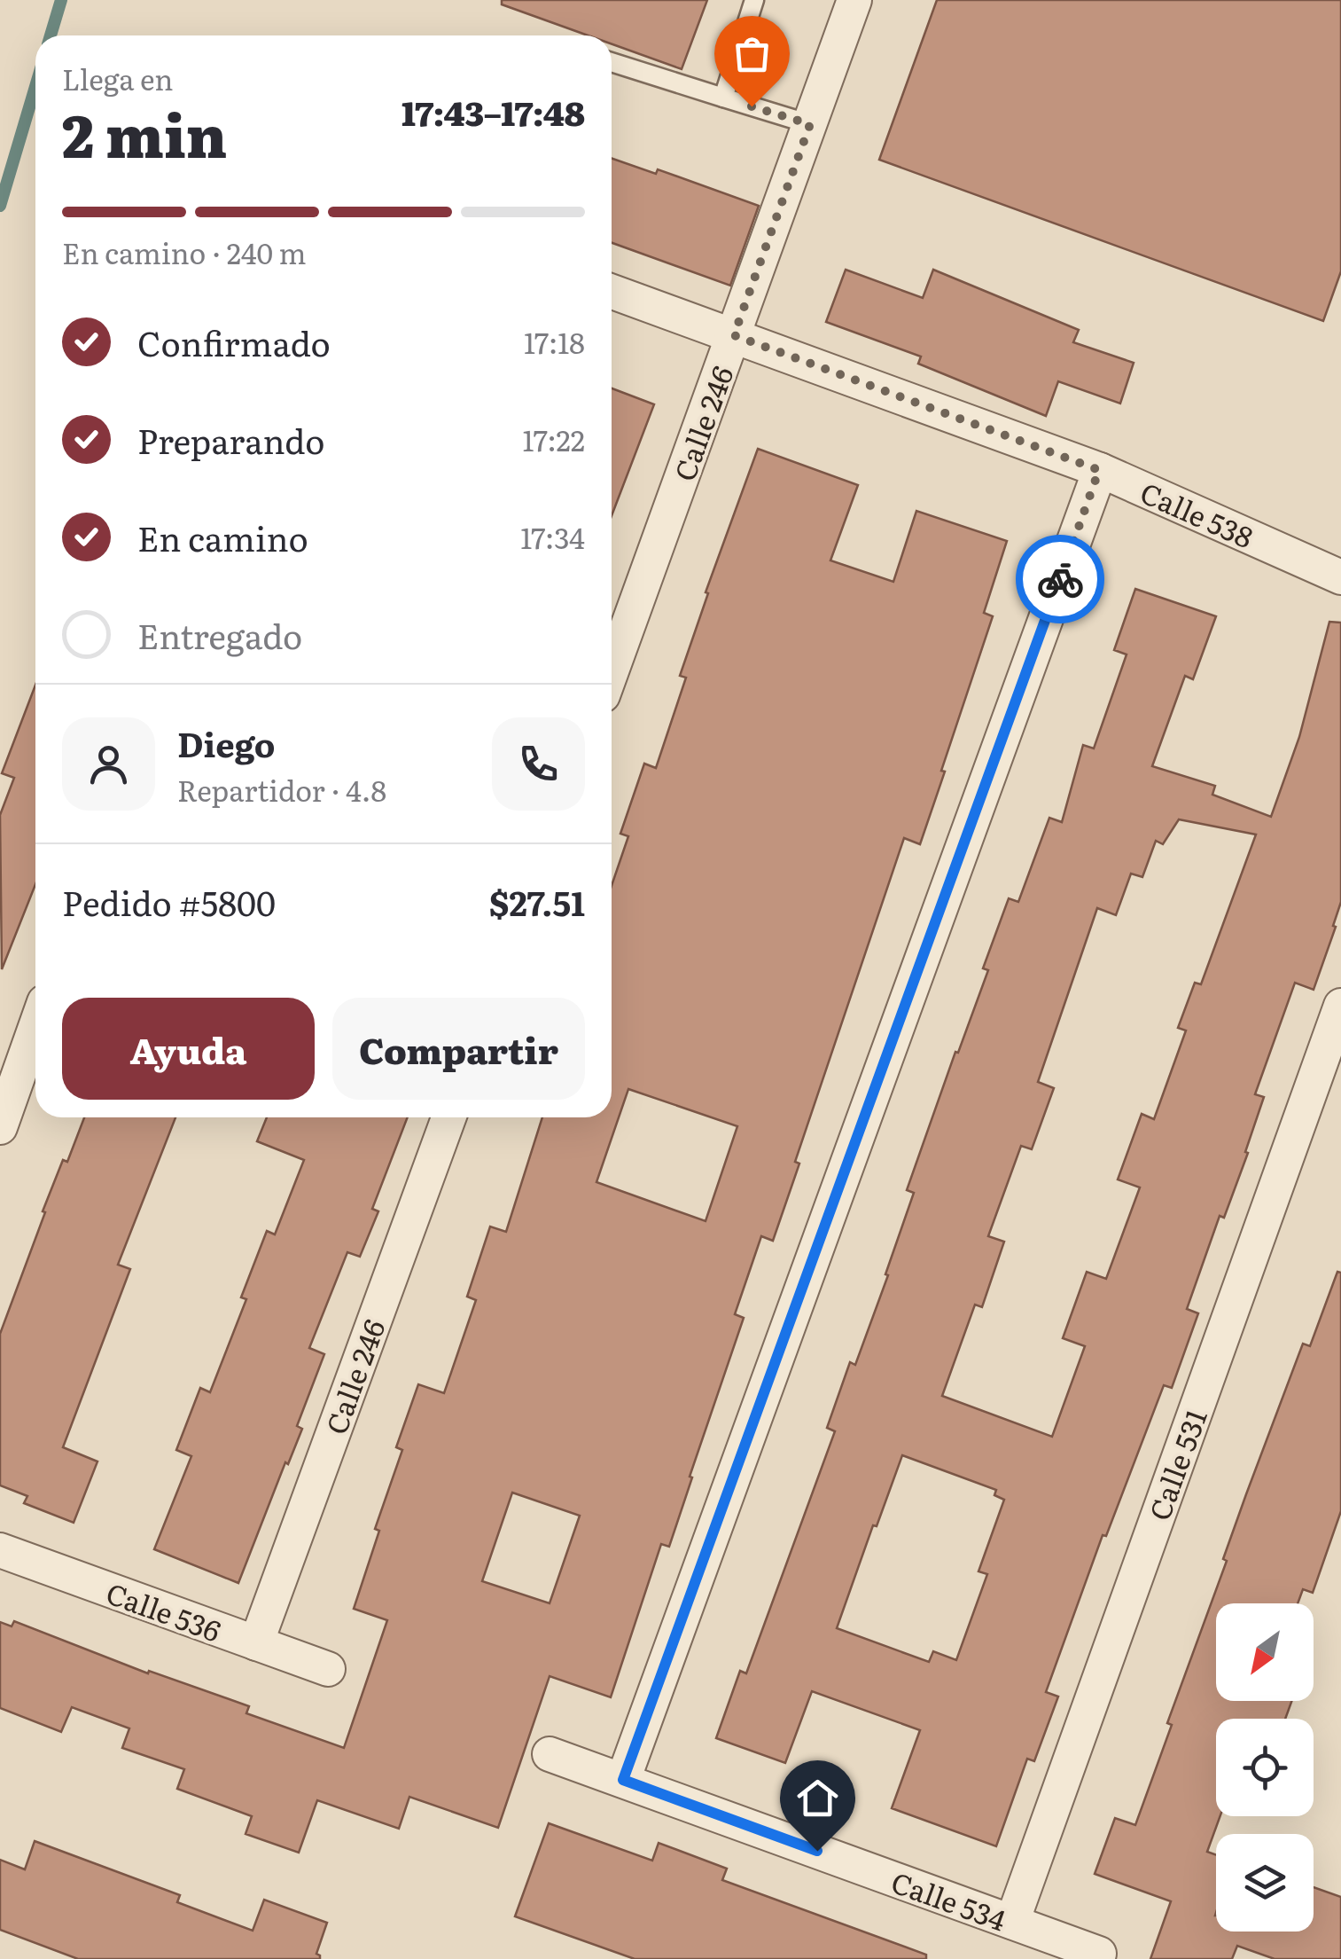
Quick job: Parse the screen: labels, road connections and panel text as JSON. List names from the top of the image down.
{
  "streets": {
    "street": [
      "Calle 246",
      "Calle 538",
      "Calle 531",
      "Calle 536",
      "Calle 534"
    ]
  },
  "crossings": [
    ["Calle 246", "Calle 538"],
    ["Calle 246", "Calle 536"],
    ["Calle 531", "Calle 534"]
  ],
  "north": "bottom left",
  "page": {
    "heading": ["2 min", "Llega en", "17:43–17:48"],
    "panel": [
      "Diego",
      "Repartidor · 4.8",
      "Pedido #5800",
      "$27.51"
    ],
    "bar": "En camino · 240 m",
    "list": [
      ["Confirmado", "17:18"],
      ["Preparando", "17:22"],
      ["En camino", "17:34"],
      "Entregado"
    ],
    "buttons": ["Ayuda", "Compartir"]
  }
}
